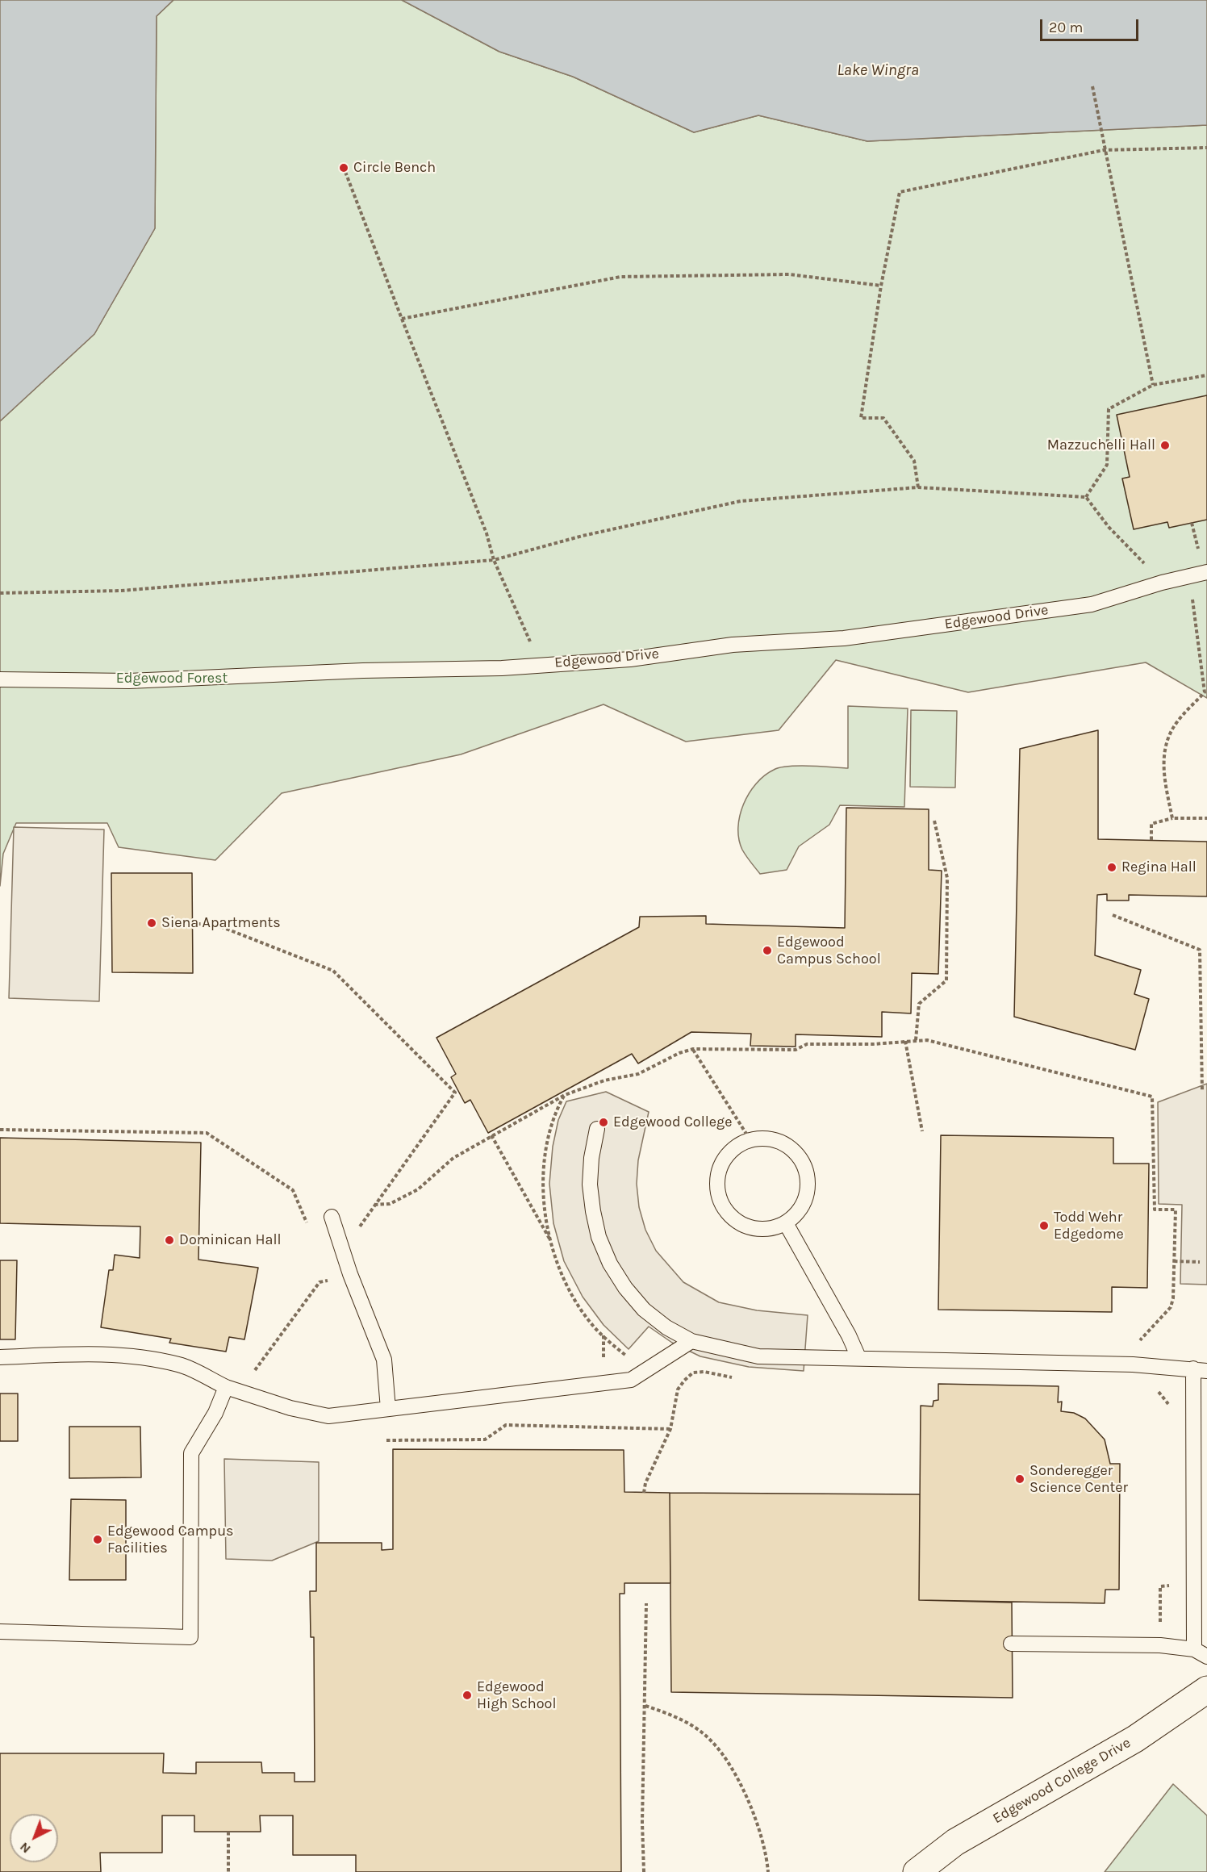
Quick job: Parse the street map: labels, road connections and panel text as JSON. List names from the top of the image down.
{
  "streets": {
    "street": ["Edgewood College Drive"],
    "lane": ["Edgewood Drive"]
  },
  "water": ["Lake Wingra"],
  "parks": ["Edgewood Forest"],
  "places": [
    "Circle Bench",
    "Mazzuchelli Hall",
    "Regina Hall",
    "Siena Apartments",
    "Edgewood Campus School",
    "Edgewood College",
    "Todd Wehr Edgedome",
    "Dominican Hall",
    "Sonderegger Science Center",
    "Edgewood Campus Facilities",
    "Edgewood High School"
  ],
  "scale_bar": "20 m",
  "north": "bottom left"
}
